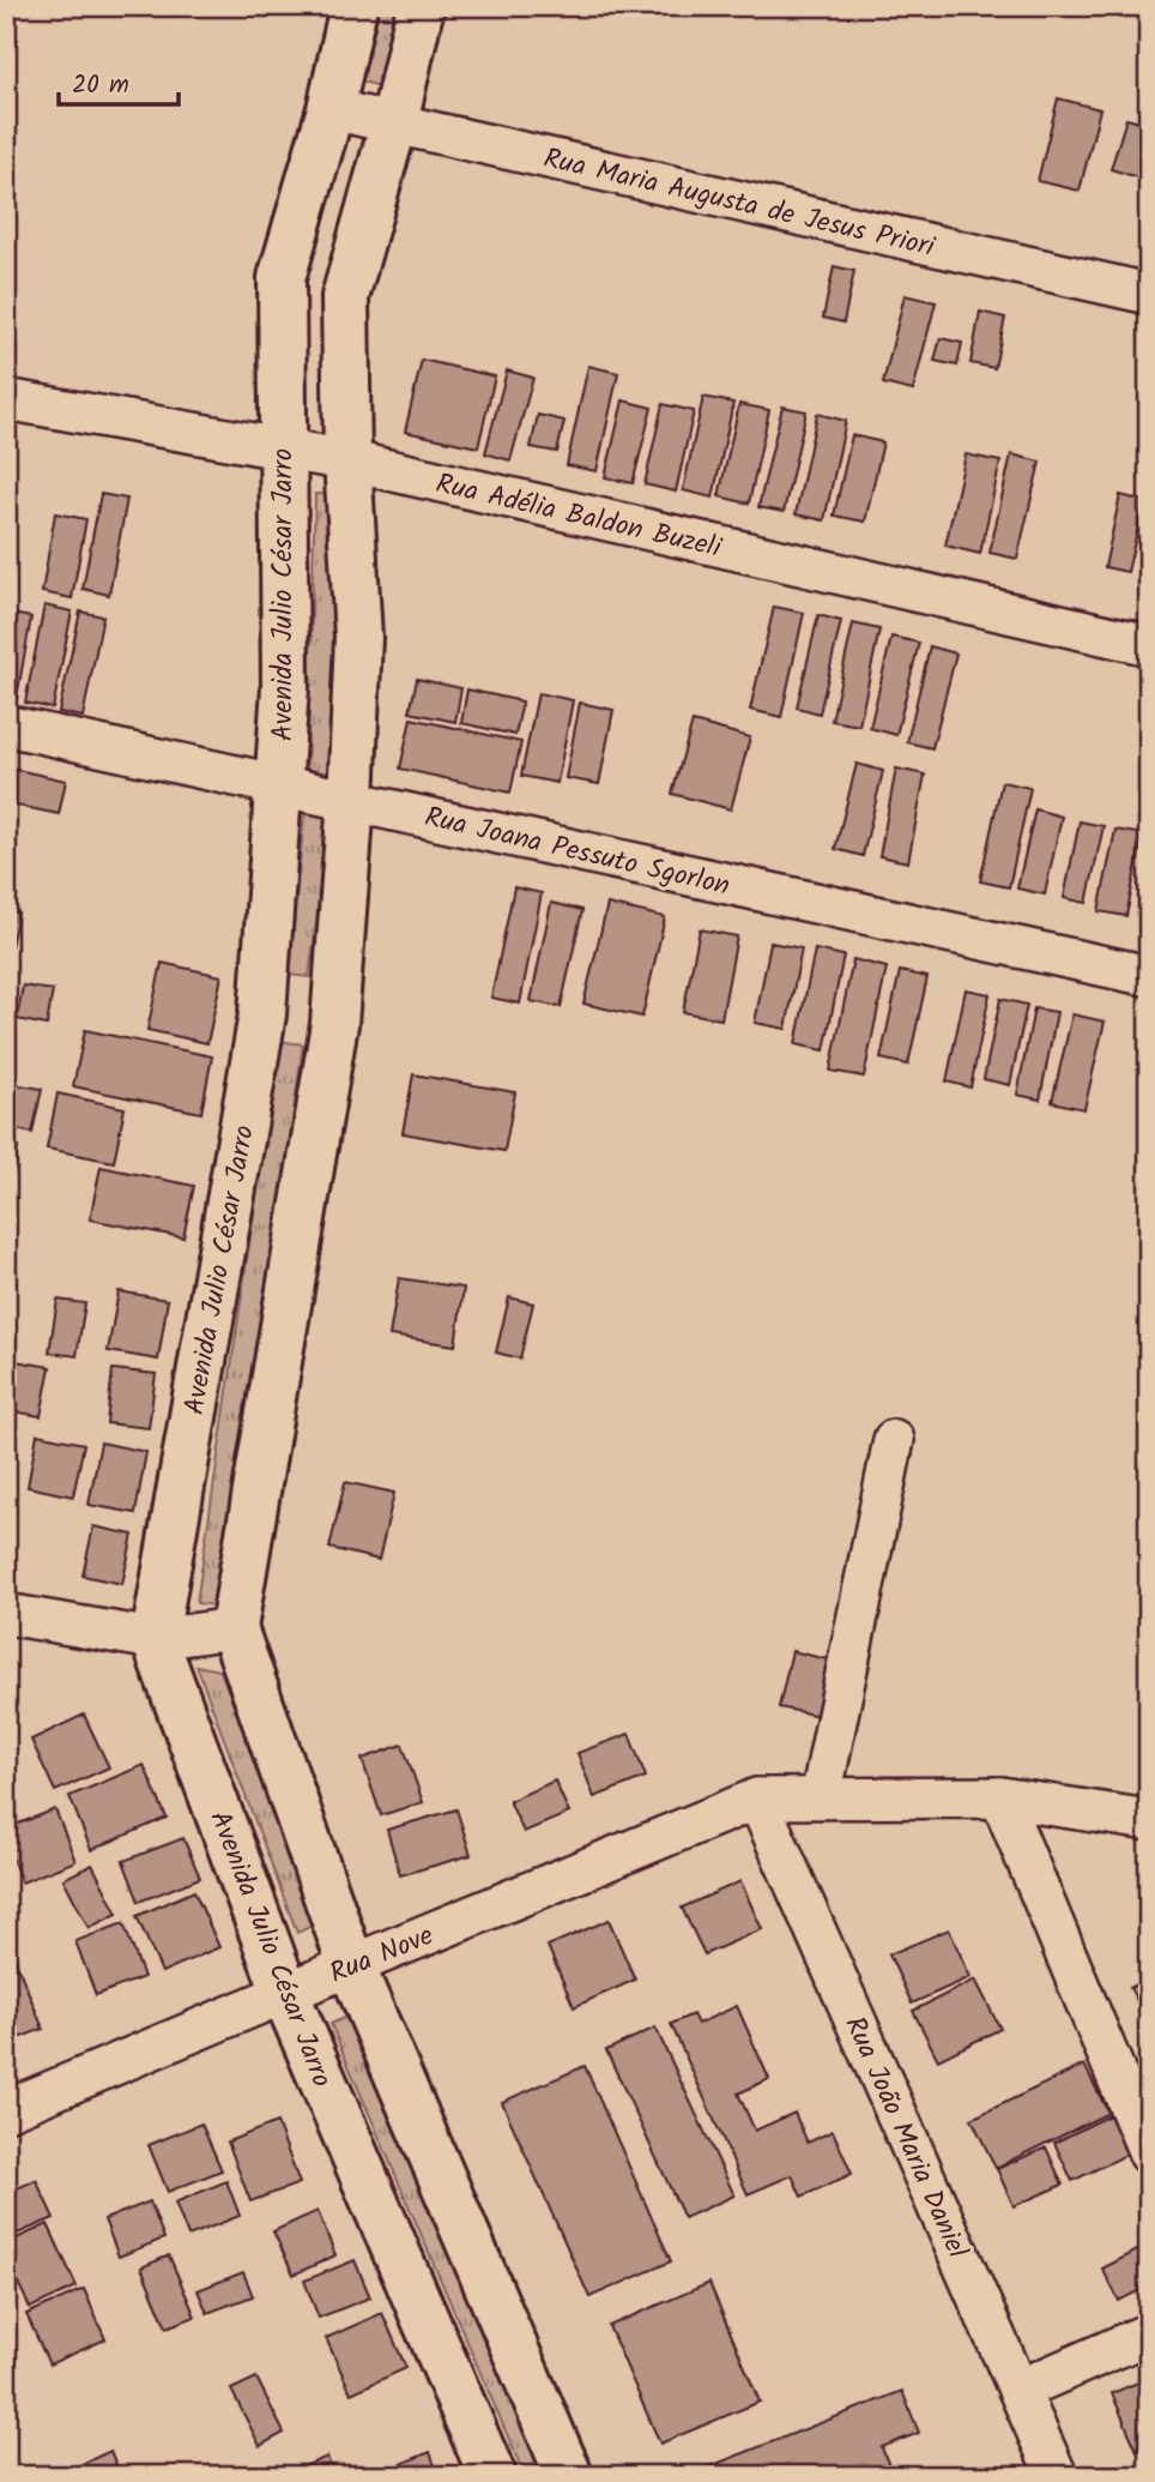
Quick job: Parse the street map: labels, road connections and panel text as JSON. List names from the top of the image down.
{
  "streets": {
    "street": [
      "Rua Maria Augusta de Jesus Priori",
      "Rua Adélia Baldon Buzeli",
      "Avenida Julio César Jarro",
      "Rua Joana Pessuto Sgorlon",
      "Rua Nove",
      "Rua João Maria Daniel"
    ]
  },
  "crossings": [
    ["Rua Maria Augusta de Jesus Priori", "Avenida Julio César Jarro"],
    ["Rua Adélia Baldon Buzeli", "Avenida Julio César Jarro"],
    ["Avenida Julio César Jarro", "Rua Joana Pessuto Sgorlon"],
    ["Avenida Julio César Jarro", "Rua Nove"],
    ["Rua Nove", "Rua João Maria Daniel"]
  ],
  "scale_bar": "20 m"
}
